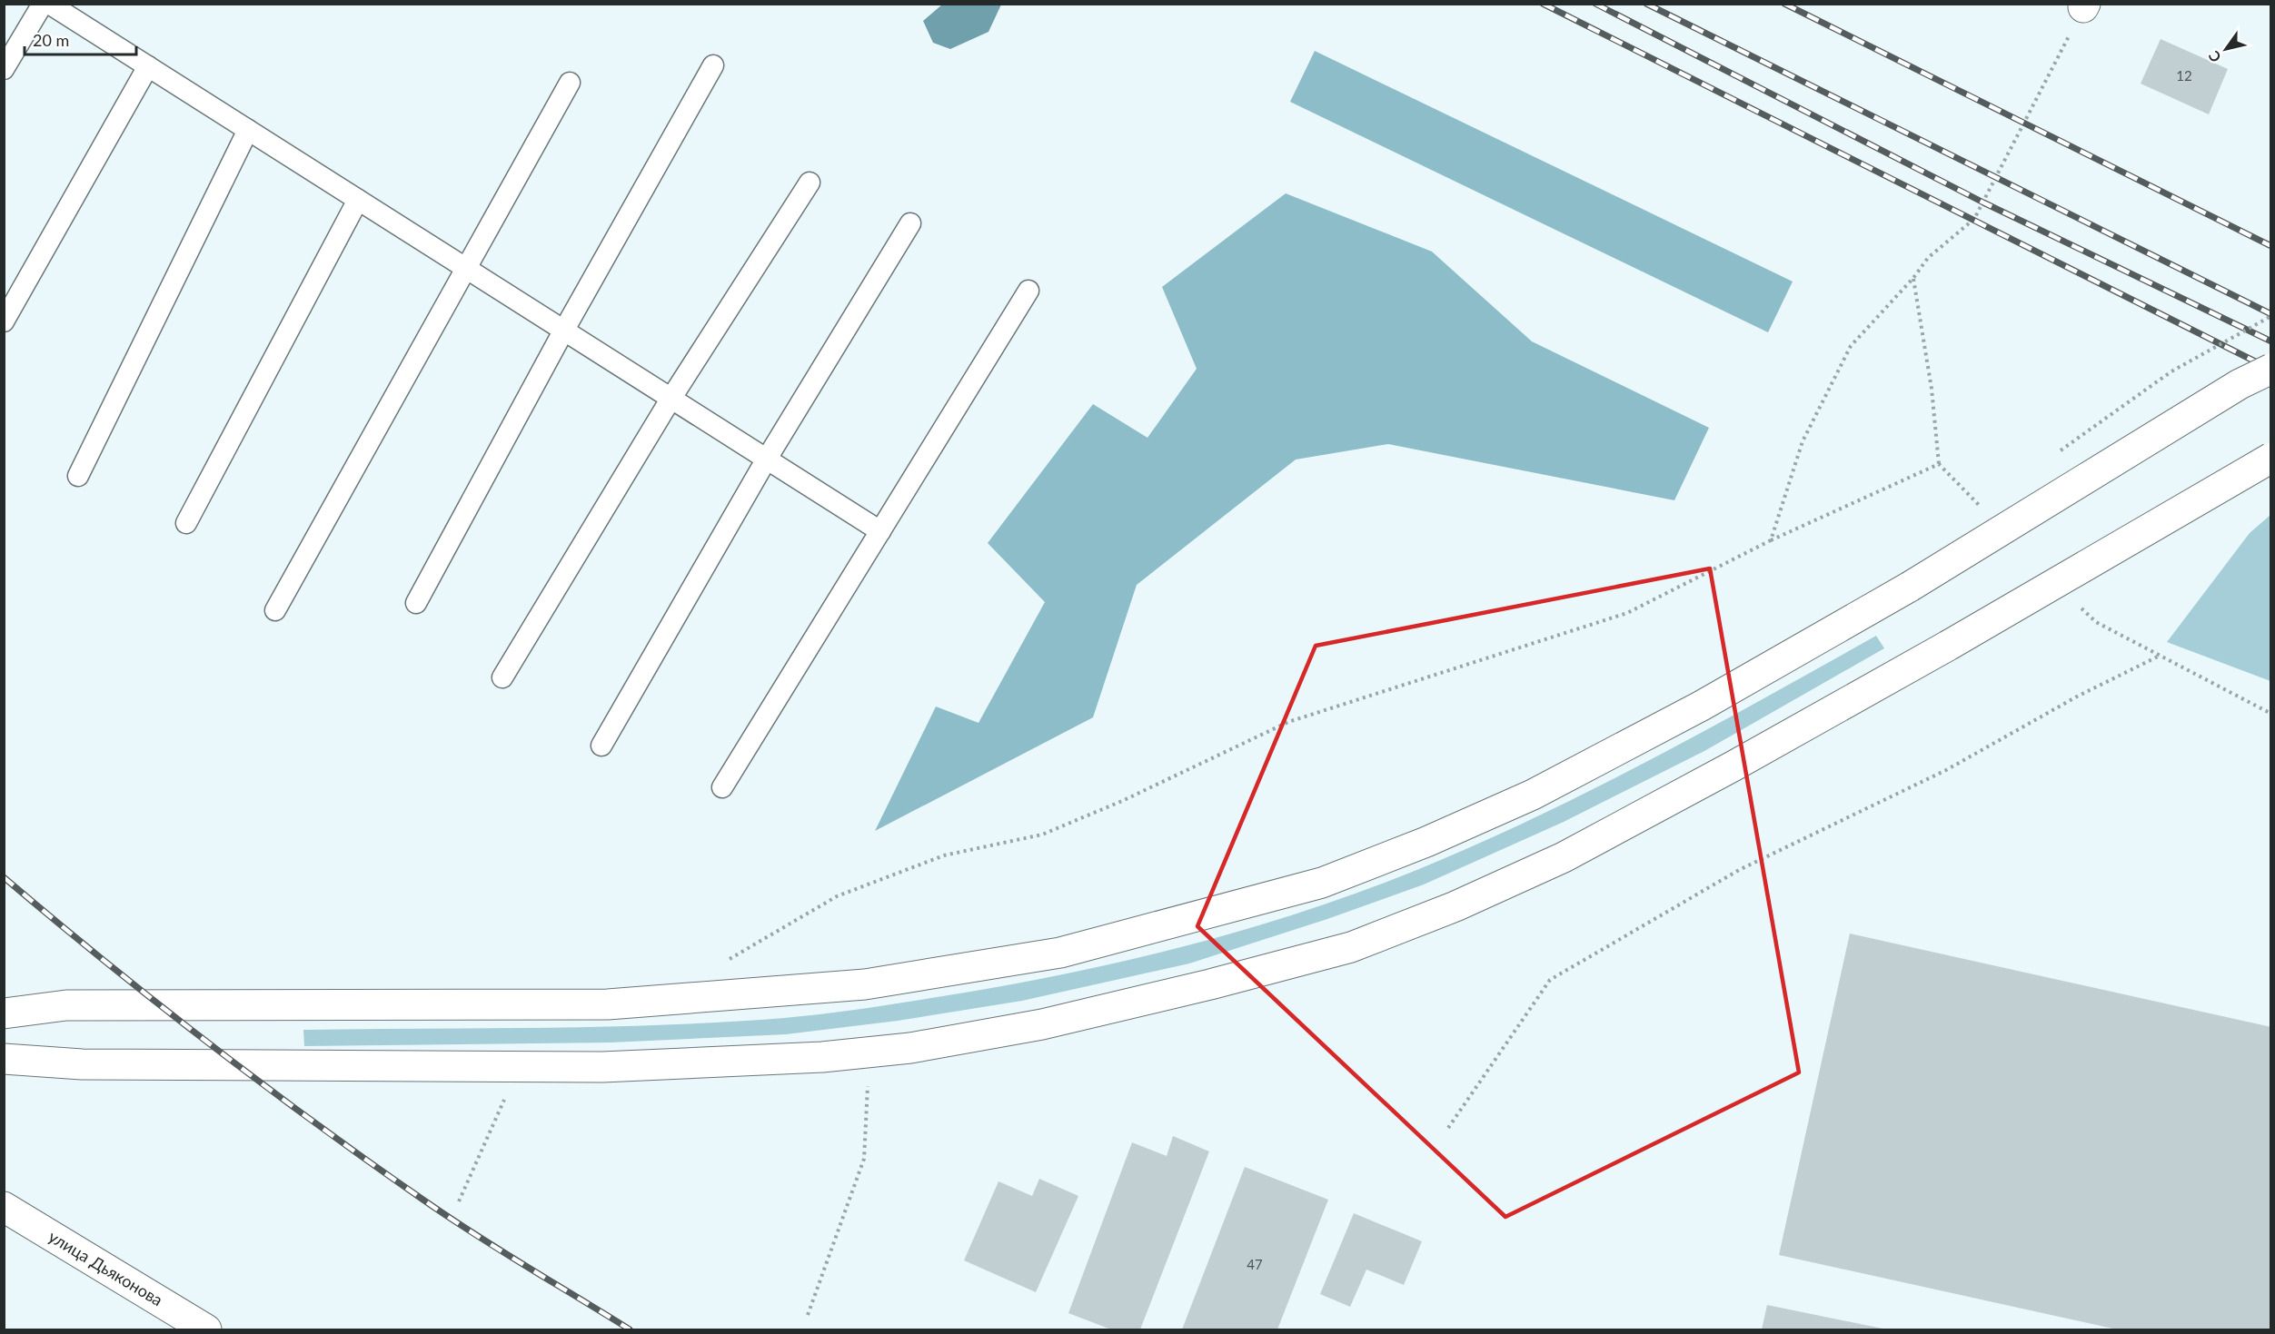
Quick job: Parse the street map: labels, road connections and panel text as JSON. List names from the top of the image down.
{
  "streets": {
    "main road": ["улица Дьяконова"]
  },
  "house_numbers": ["12", "47"],
  "scale_bar": "20 m",
  "north": "bottom left"
}
